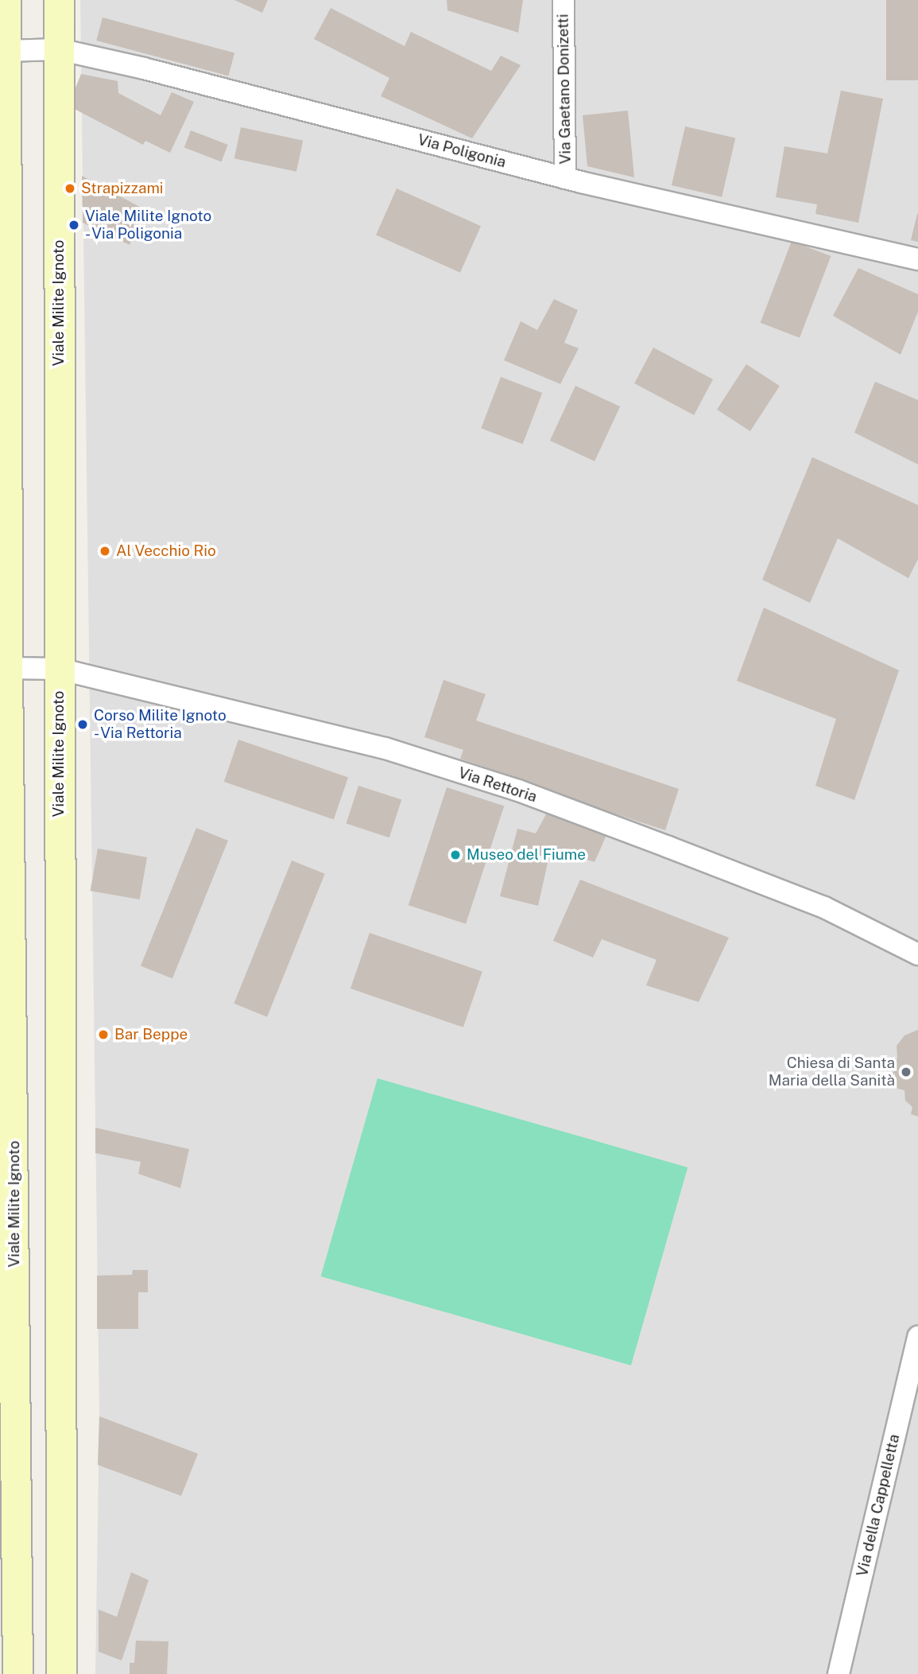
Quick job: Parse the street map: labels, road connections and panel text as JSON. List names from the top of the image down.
{
  "streets": {
    "main road": ["Viale Milite Ignoto"],
    "street": [
      "Via Gaetano Donizetti",
      "Via Poligonia",
      "Via Rettoria",
      "Via della Cappelletta"
    ]
  },
  "crossings": [
    ["Via Gaetano Donizetti", "Via Poligonia"],
    ["Via Poligonia", "Viale Milite Ignoto"],
    ["Viale Milite Ignoto", "Via Rettoria"]
  ],
  "places": [
    "Strapizzami",
    "Viale Milite Ignoto - Via Poligonia",
    "Al Vecchio Rio",
    "Corso Milite Ignoto - Via Rettoria",
    "Museo del Fiume",
    "Bar Beppe",
    "Chiesa di Santa Maria della Sanità"
  ]
}
